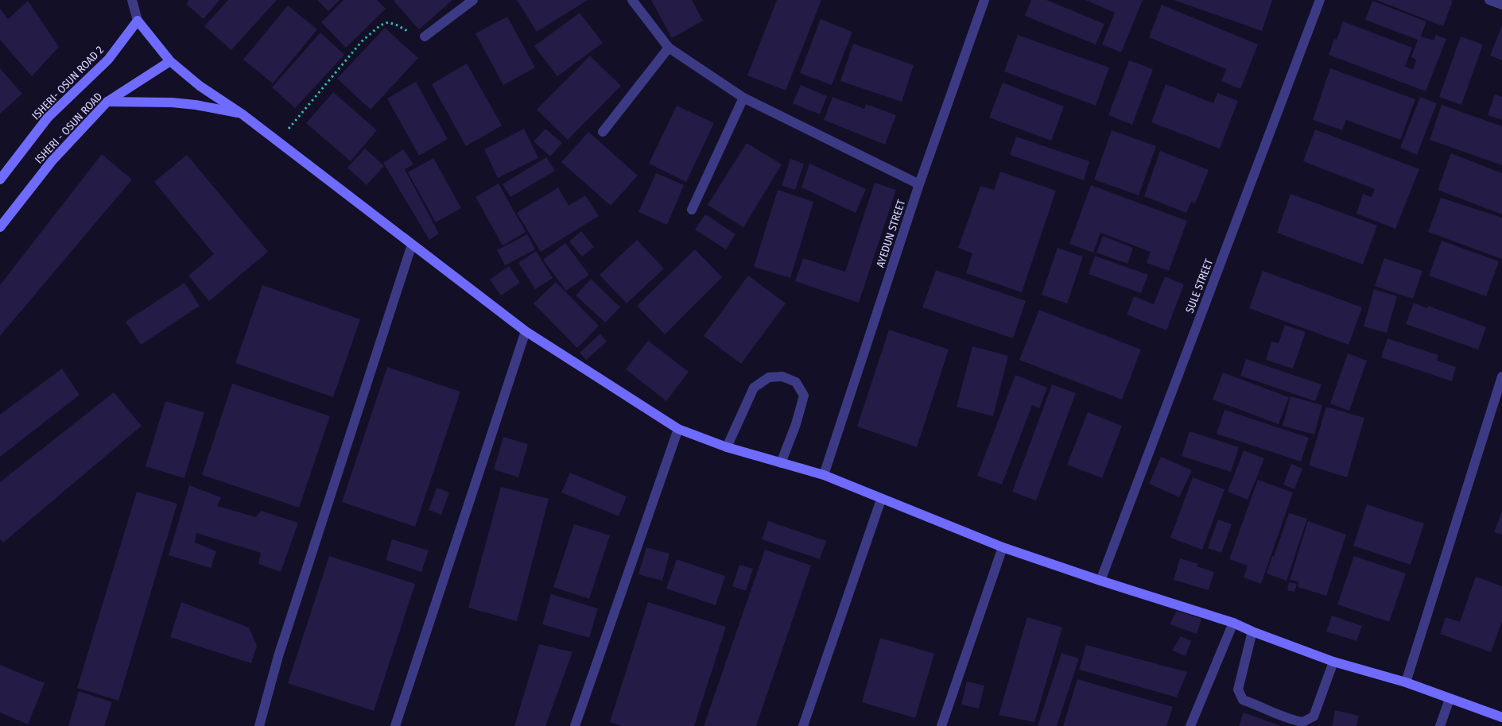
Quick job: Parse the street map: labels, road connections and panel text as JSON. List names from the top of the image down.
{
  "streets": {
    "main road": ["ISHERI- OSUN ROAD 2", "ISHERI - OSUN ROAD"],
    "street": ["AYEDUN STREET", "SULE STREET"]
  }
}
